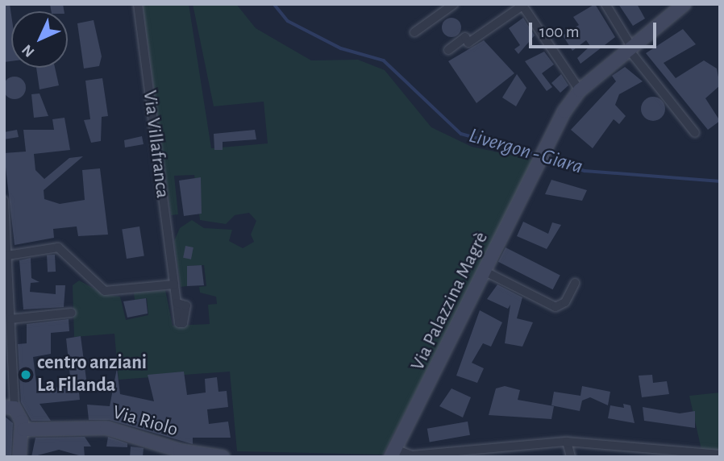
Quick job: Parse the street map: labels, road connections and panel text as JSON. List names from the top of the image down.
{
  "streets": {
    "street": ["Via Villafranca", "Via Palazzina Magrè", "Via Riolo"]
  },
  "water": ["Livergon - Giara"],
  "places": ["centro anziani La Filanda"],
  "scale_bar": "100 m",
  "north": "bottom left"
}
